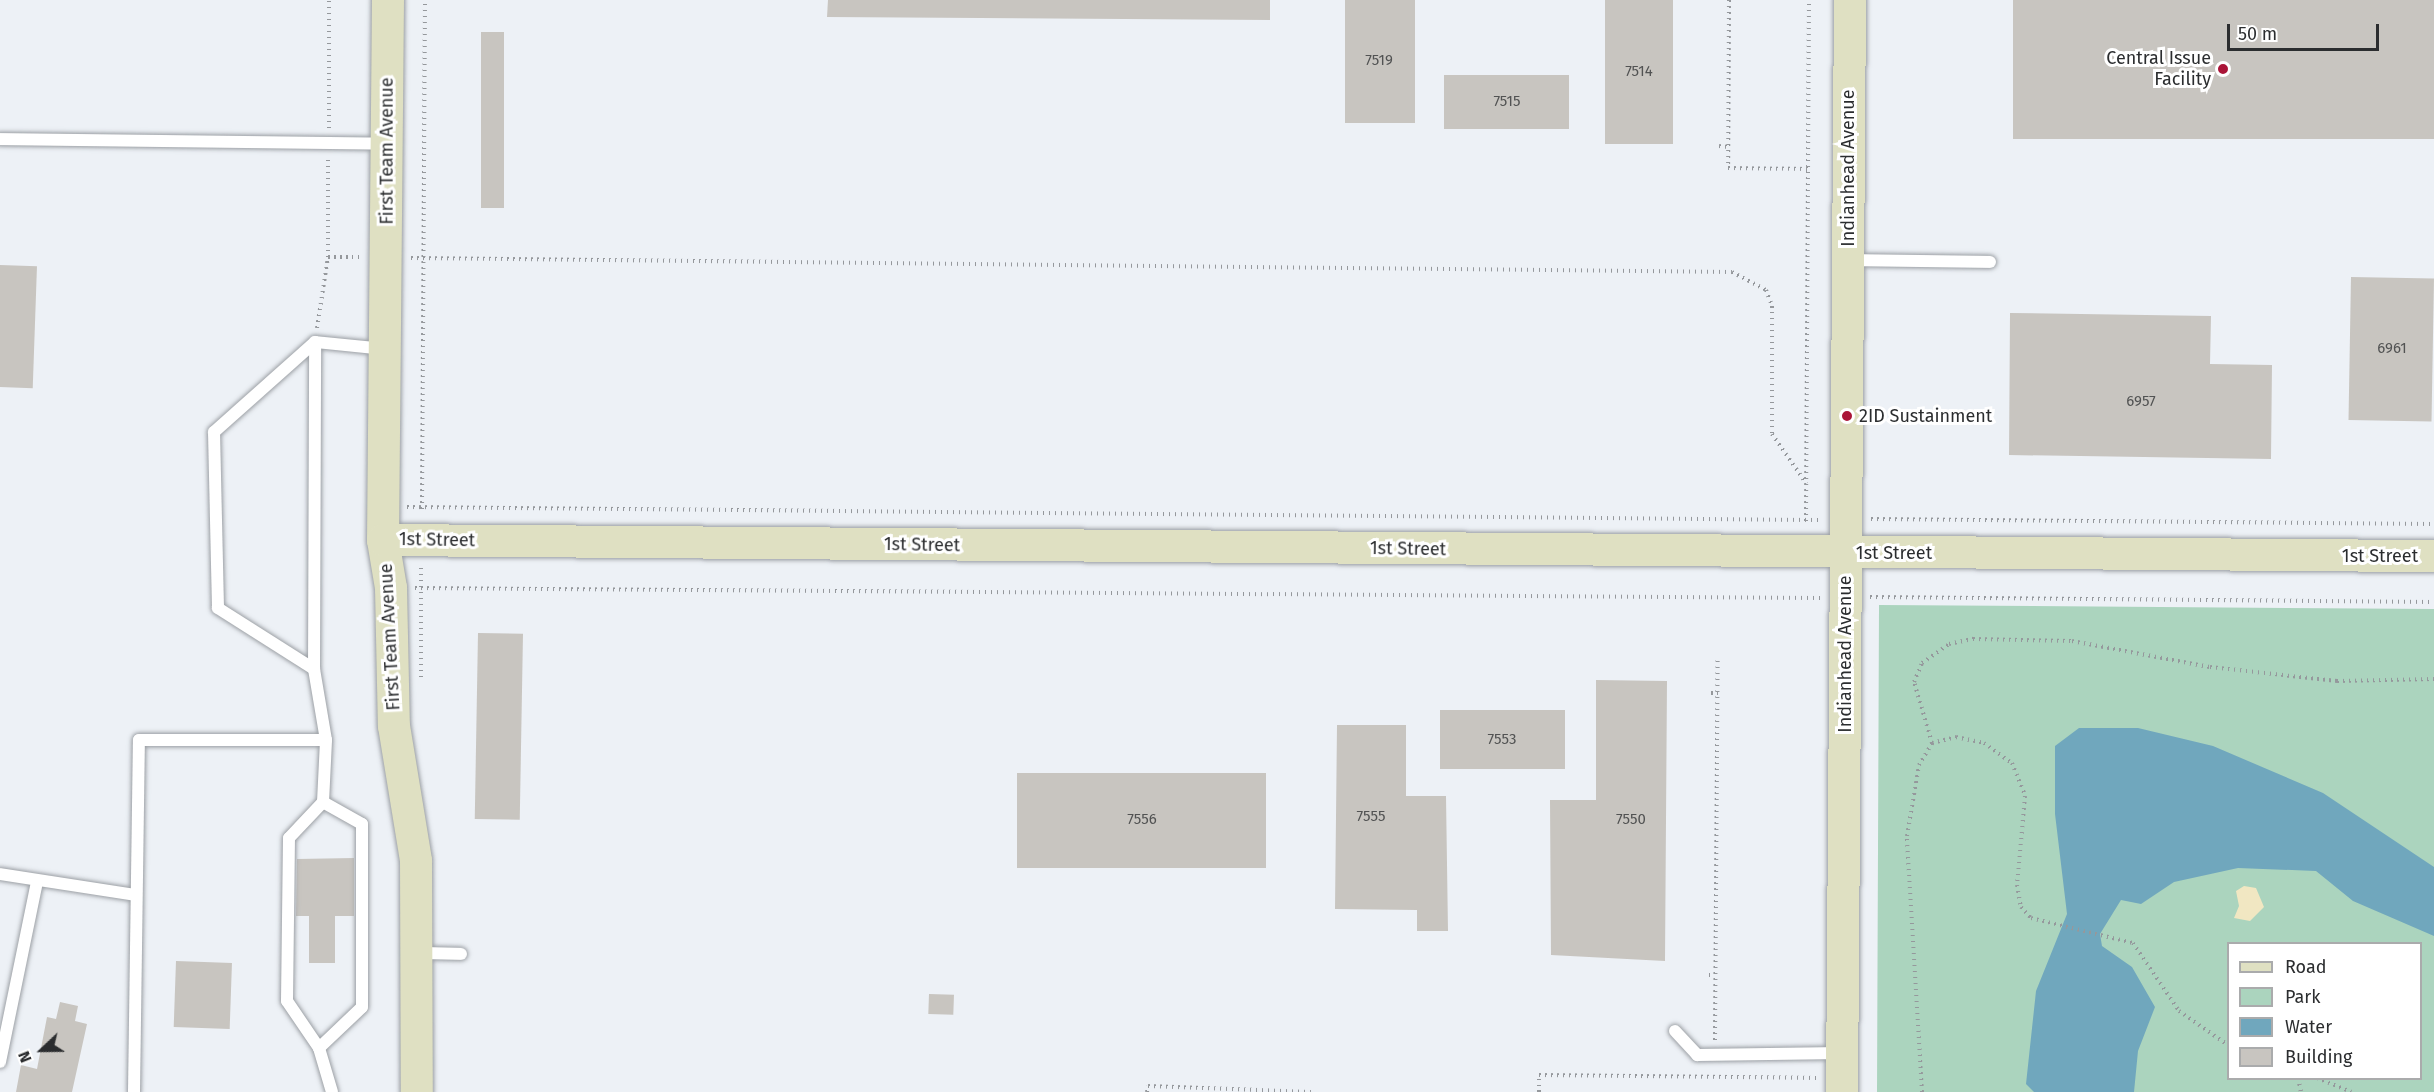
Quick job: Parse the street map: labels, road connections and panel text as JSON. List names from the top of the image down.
{
  "streets": {
    "main road": ["First Team Avenue", "Indianhead Avenue", "1st Street"]
  },
  "crossings": [
    ["First Team Avenue", "1st Street"],
    ["Indianhead Avenue", "1st Street"]
  ],
  "places": ["Central Issue Facility", "2ID Sustainment"],
  "house_numbers": [
    "7519",
    "7514",
    "7515",
    "6961",
    "6957",
    "7553",
    "7555",
    "7556",
    "7550"
  ],
  "legend": [
    "Road",
    "Park",
    "Water",
    "Building"
  ],
  "scale_bar": "50 m",
  "north": "left"
}
